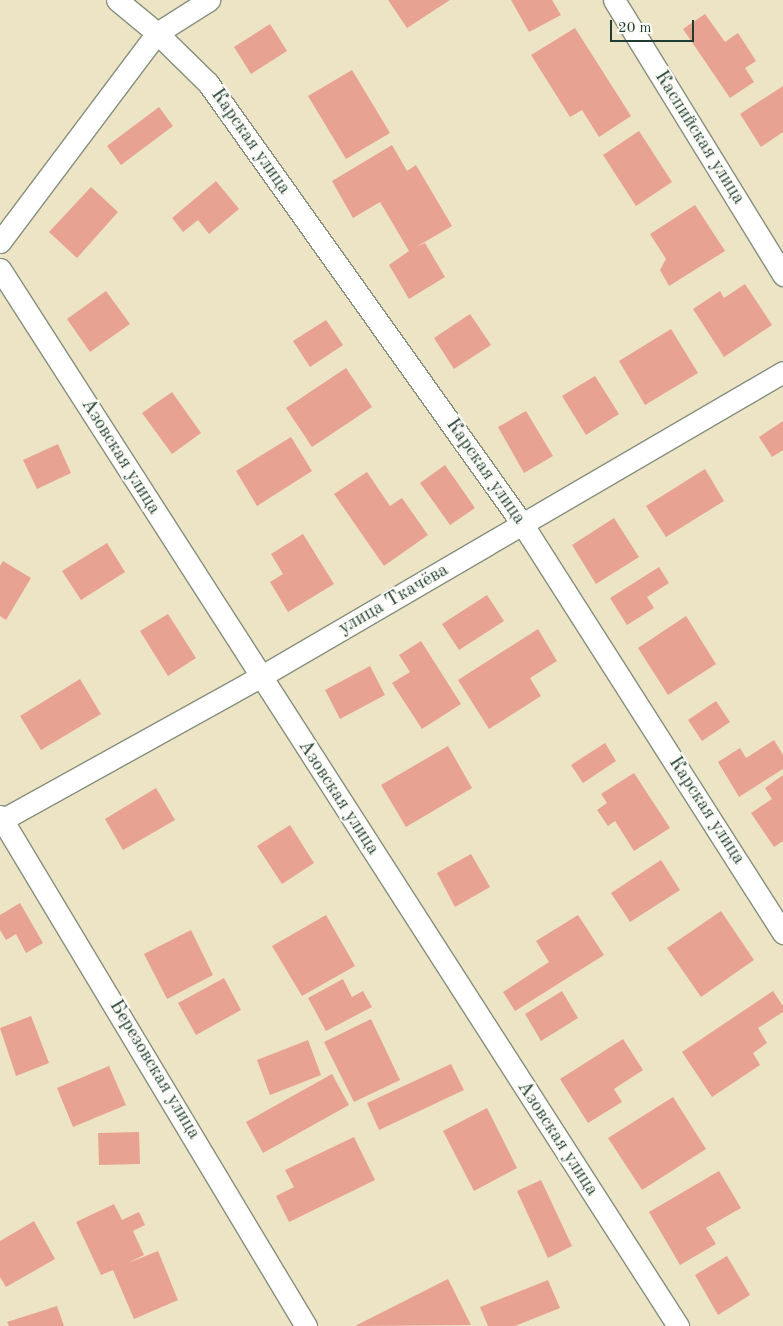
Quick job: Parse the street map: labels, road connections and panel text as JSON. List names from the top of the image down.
{
  "streets": {
    "street": [
      "Каспийская улица",
      "Карская улица",
      "Азовская улица",
      "улица Ткачёва",
      "Березовская улица"
    ]
  },
  "crossings": [
    ["Карская улица", "улица Ткачёва"],
    ["Азовская улица", "улица Ткачёва"],
    ["улица Ткачёва", "Березовская улица"]
  ],
  "scale_bar": "20 m"
}
